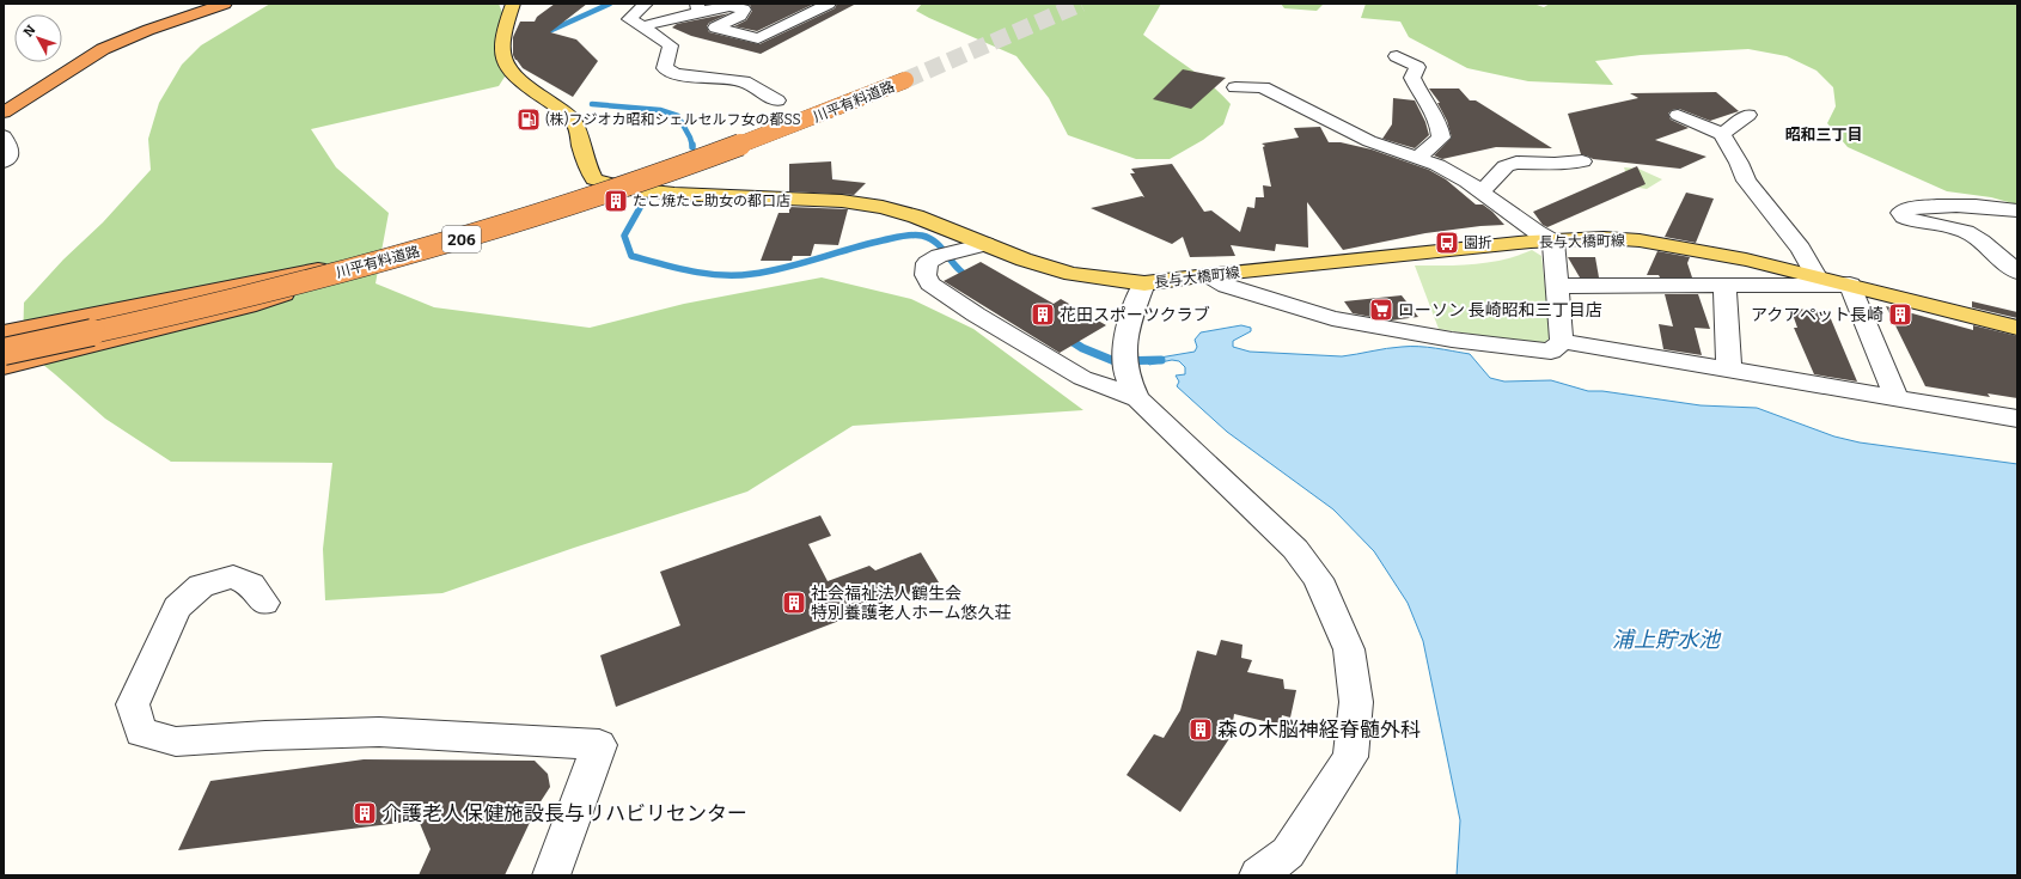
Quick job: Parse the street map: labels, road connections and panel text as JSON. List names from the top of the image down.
{
  "streets": {
    "highway": ["川平有料道路", "206"],
    "main road": ["長与大橋町線"]
  },
  "districts": ["昭和三丁目"],
  "water": ["浦上貯水池"],
  "places": {
    "fuel station": ["(株)フジオカ昭和シェルセルフ女の都SS"],
    "building": [
      "たこ焼たこ助女の都口店",
      "花田スポーツクラブ",
      "アクアペット長崎",
      "社会福祉法人鶴生会 特別養護老人ホーム悠久荘",
      "森の木脳神経脊髄外科",
      "介護老人保健施設長与リハビリセンター"
    ],
    "bus stop": ["園折"],
    "supermarket": ["ローソン 長崎昭和三丁目店"]
  },
  "north": "top left"
}
